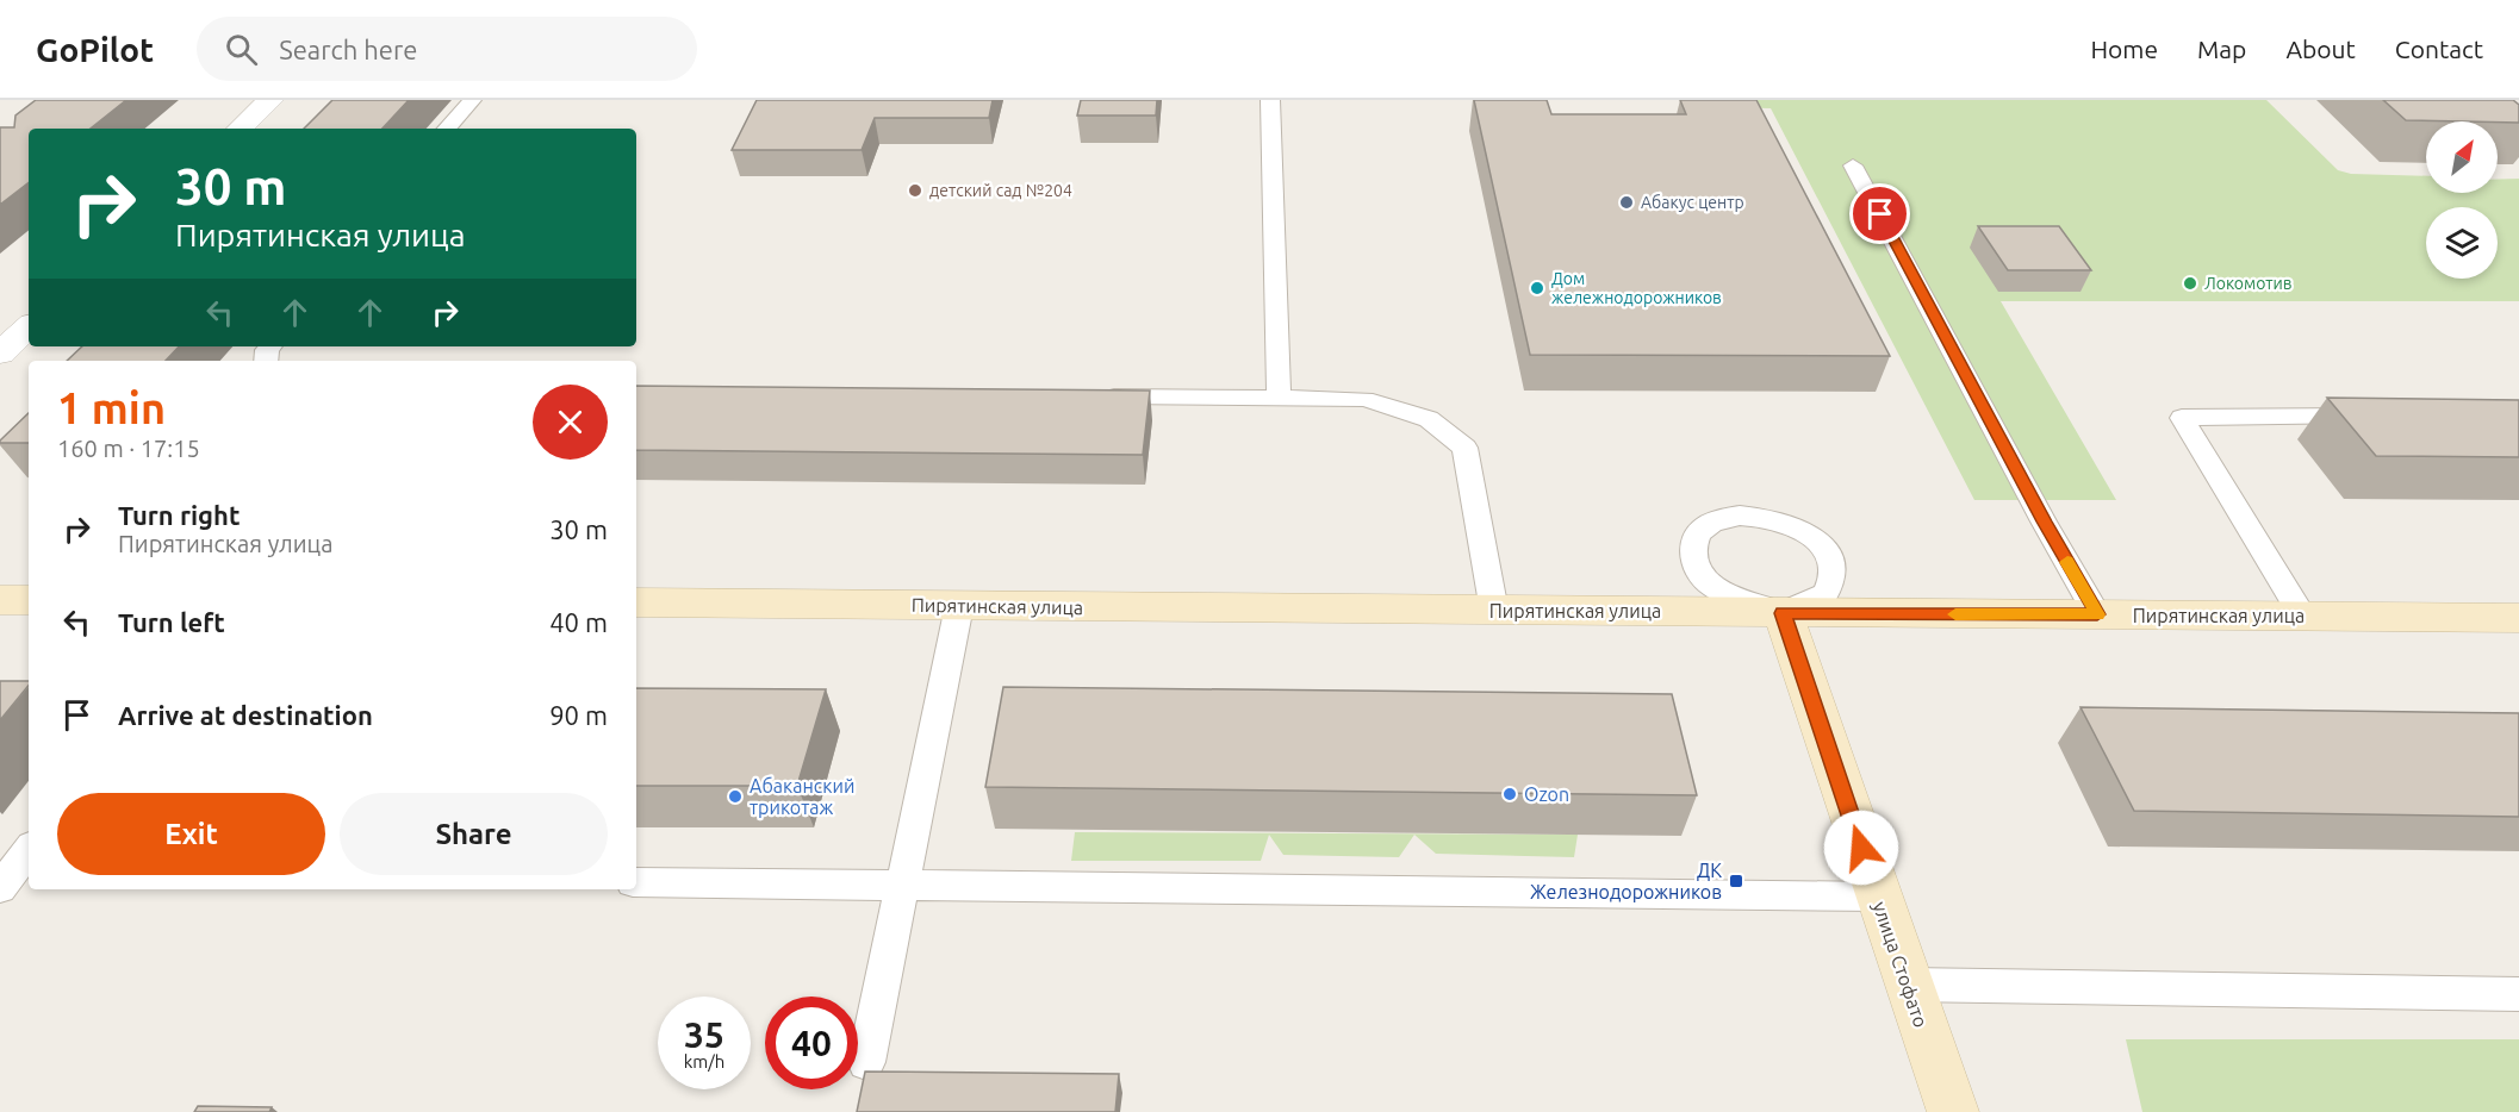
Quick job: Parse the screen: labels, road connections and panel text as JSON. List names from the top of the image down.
{
  "streets": {
    "street": ["Пирятинская улица", "улица Стофато"]
  },
  "crossings": [
    ["Пирятинская улица", "улица Стофато"]
  ],
  "places": {
    "other": [
      "детский сад №204",
      "Абакус центр",
      "Локомотив",
      "Дом жележнодорожников",
      "Ozon",
      "Абаканский трикотаж"
    ],
    "transit": ["ДК Железнодорожников"]
  },
  "north": "top right",
  "page": {
    "header": "GoPilot",
    "search": "Search here",
    "nav": [
      "Home",
      "Map",
      "About",
      "Contact"
    ],
    "turn": ["30 m", "Пирятинская улица"],
    "heading": ["1 min", "160 m · 17:15"],
    "list": [
      {
        "name": "Turn right",
        "note": "Пирятинская улица",
        "value": "30 m"
      },
      {
        "name": "Turn left",
        "value": "40 m"
      },
      {
        "name": "Arrive at destination",
        "value": "90 m"
      }
    ],
    "buttons": ["Exit", "Share"],
    "speed": "35 km/h",
    "limit": "40"
  }
}
